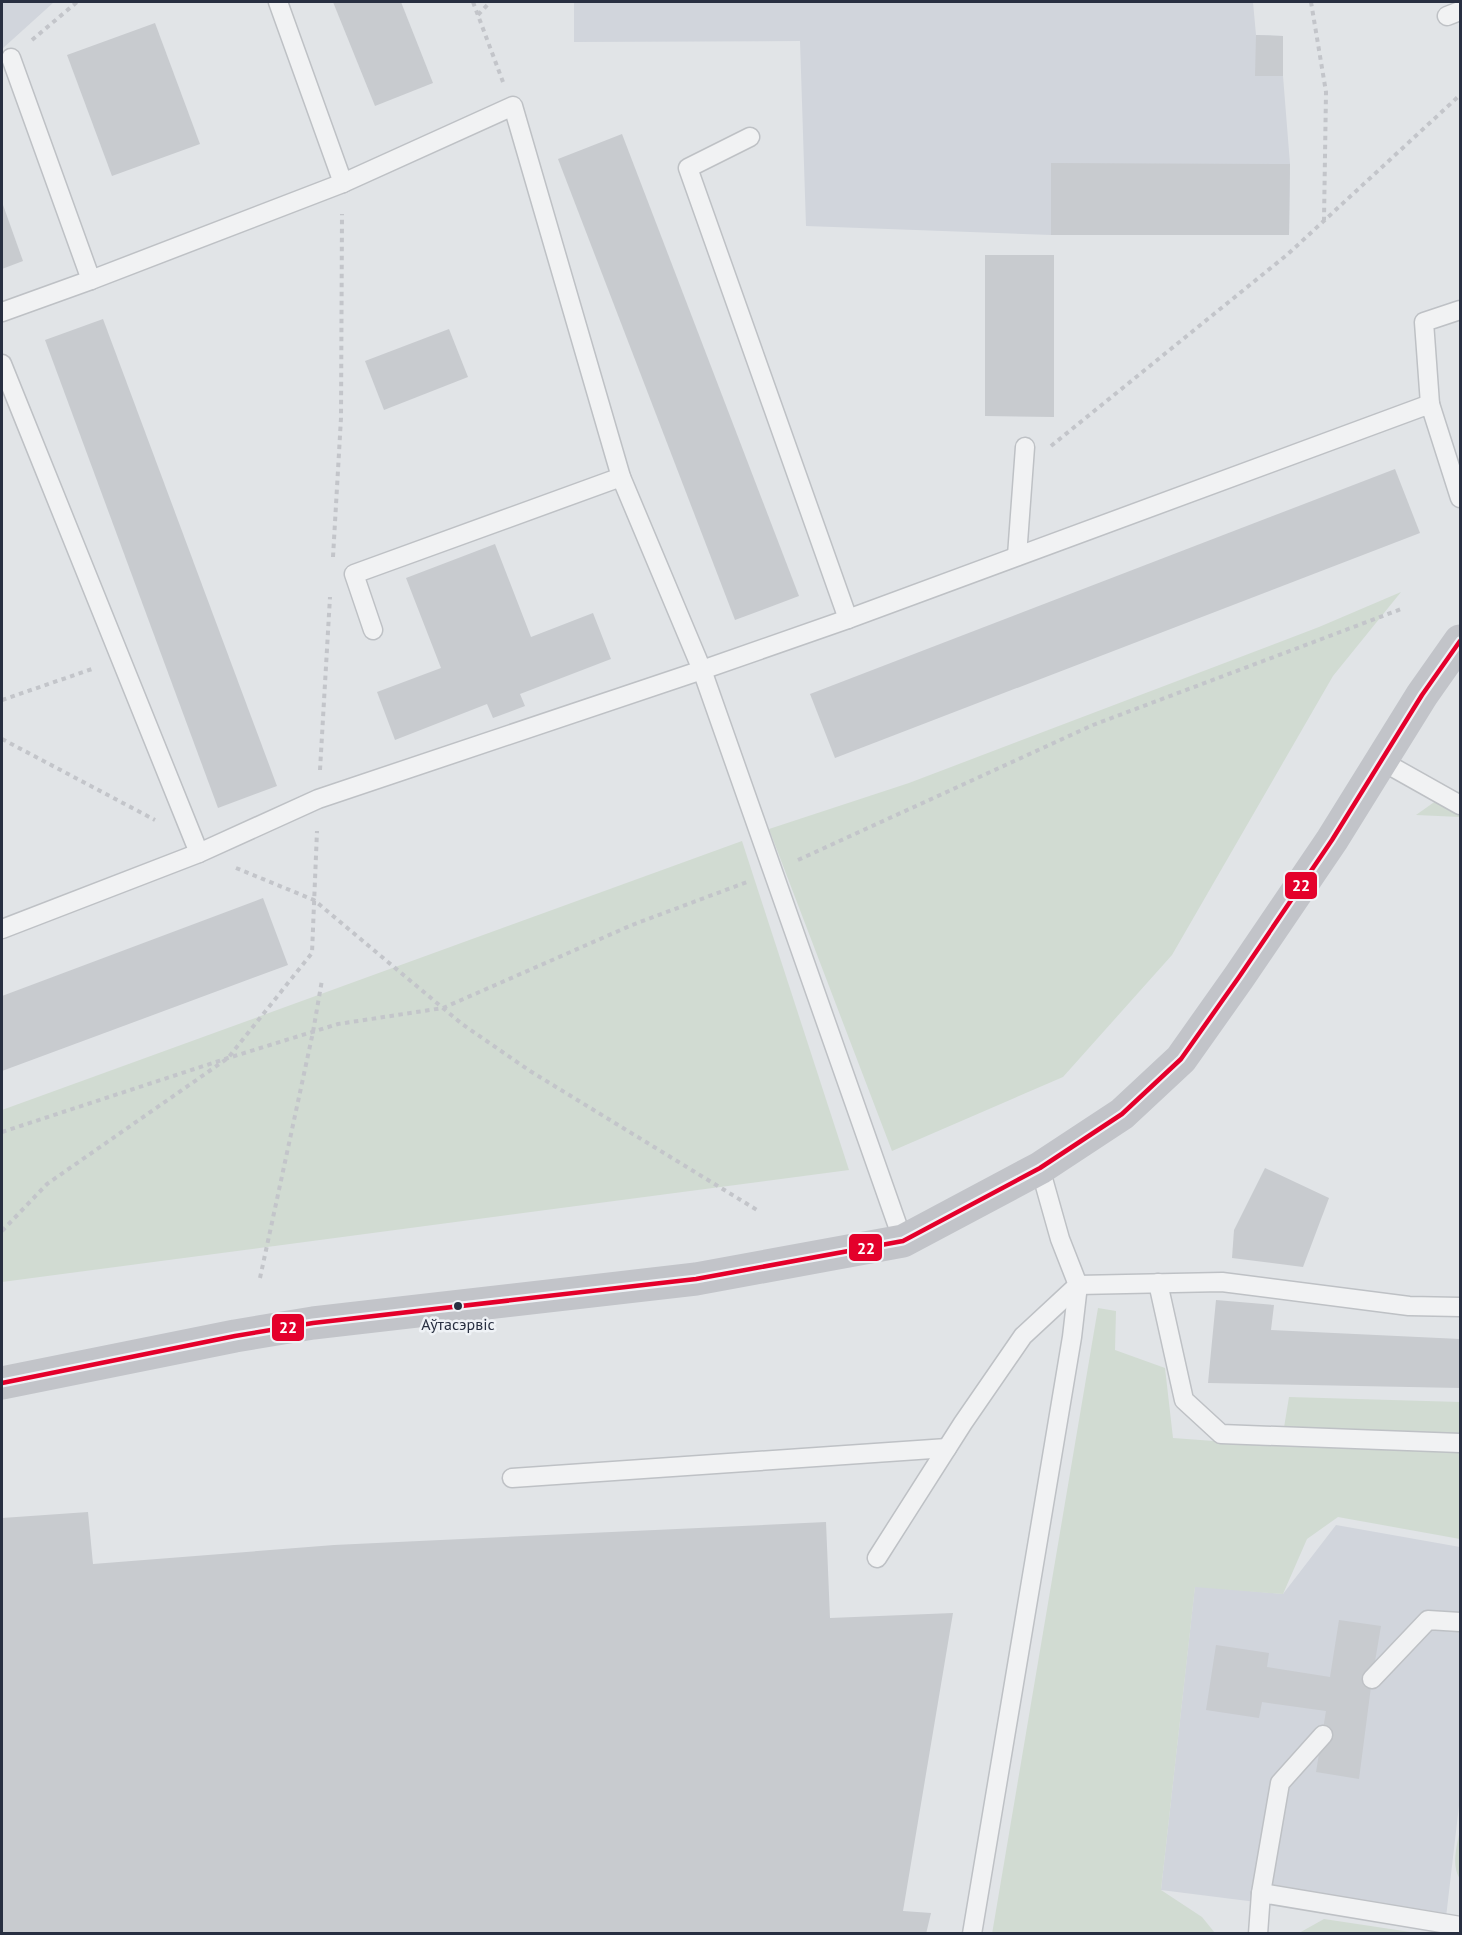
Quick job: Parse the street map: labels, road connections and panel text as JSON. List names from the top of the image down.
{
  "places": ["Аўтасэрвіс"],
  "lines": ["transit line 22"]
}
